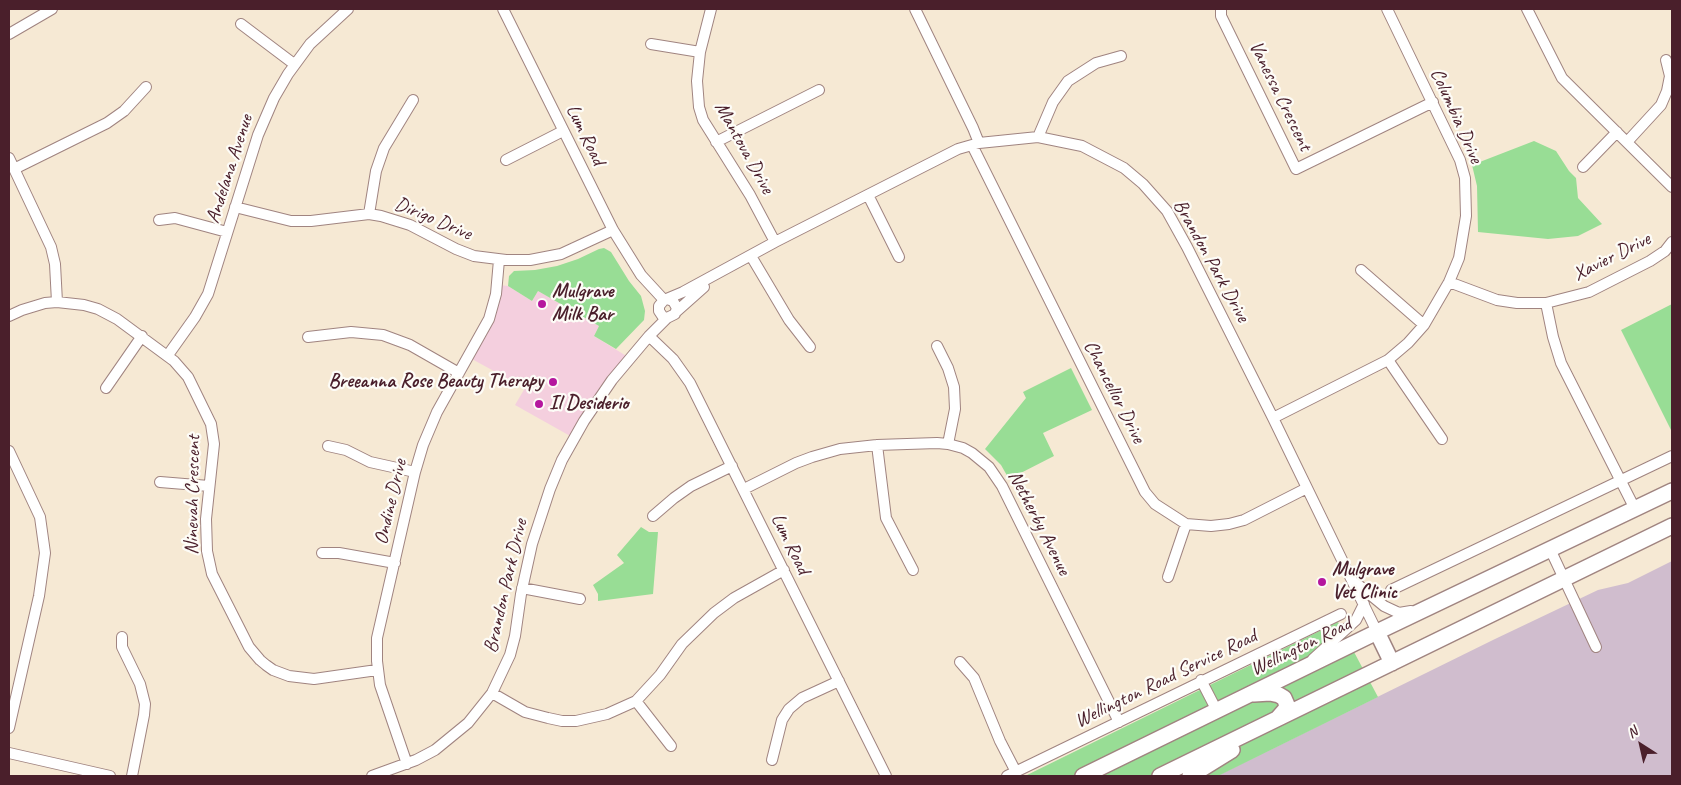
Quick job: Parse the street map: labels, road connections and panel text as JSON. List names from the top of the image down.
{
  "streets": {
    "highway": ["Wellington Road"],
    "street": [
      "Vanessa Crescent",
      "Columbia Drive",
      "Lum Road",
      "Mantova Drive",
      "Andelana Avenue",
      "Dirigo Drive",
      "Xavier Drive",
      "Brandon Park Drive",
      "Chancellor Drive",
      "Ninevah Crescent",
      "Ondine Drive",
      "Netherby Avenue",
      "Wellington Road Service Road"
    ]
  },
  "crossings": [
    ["Vanessa Crescent", "Columbia Drive"],
    ["Columbia Drive", "Xavier Drive"],
    ["Columbia Drive", "Brandon Park Drive"],
    ["Lum Road", "Dirigo Drive"],
    ["Lum Road", "Brandon Park Drive"],
    ["Lum Road", "Netherby Avenue"],
    ["Mantova Drive", "Brandon Park Drive"],
    ["Andelana Avenue", "Dirigo Drive"],
    ["Andelana Avenue", "Ninevah Crescent"],
    ["Dirigo Drive", "Ondine Drive"],
    ["Brandon Park Drive", "Chancellor Drive"],
    ["Brandon Park Drive", "Ondine Drive"],
    ["Brandon Park Drive", "Wellington Road"],
    ["Ninevah Crescent", "Ondine Drive"],
    ["Netherby Avenue", "Wellington Road Service Road"]
  ],
  "places": [
    "Mulgrave Milk Bar",
    "Breeanna Rose Beauty Therapy",
    "Il Desiderio",
    "Mulgrave Vet Clinic"
  ],
  "north": "top left"
}
